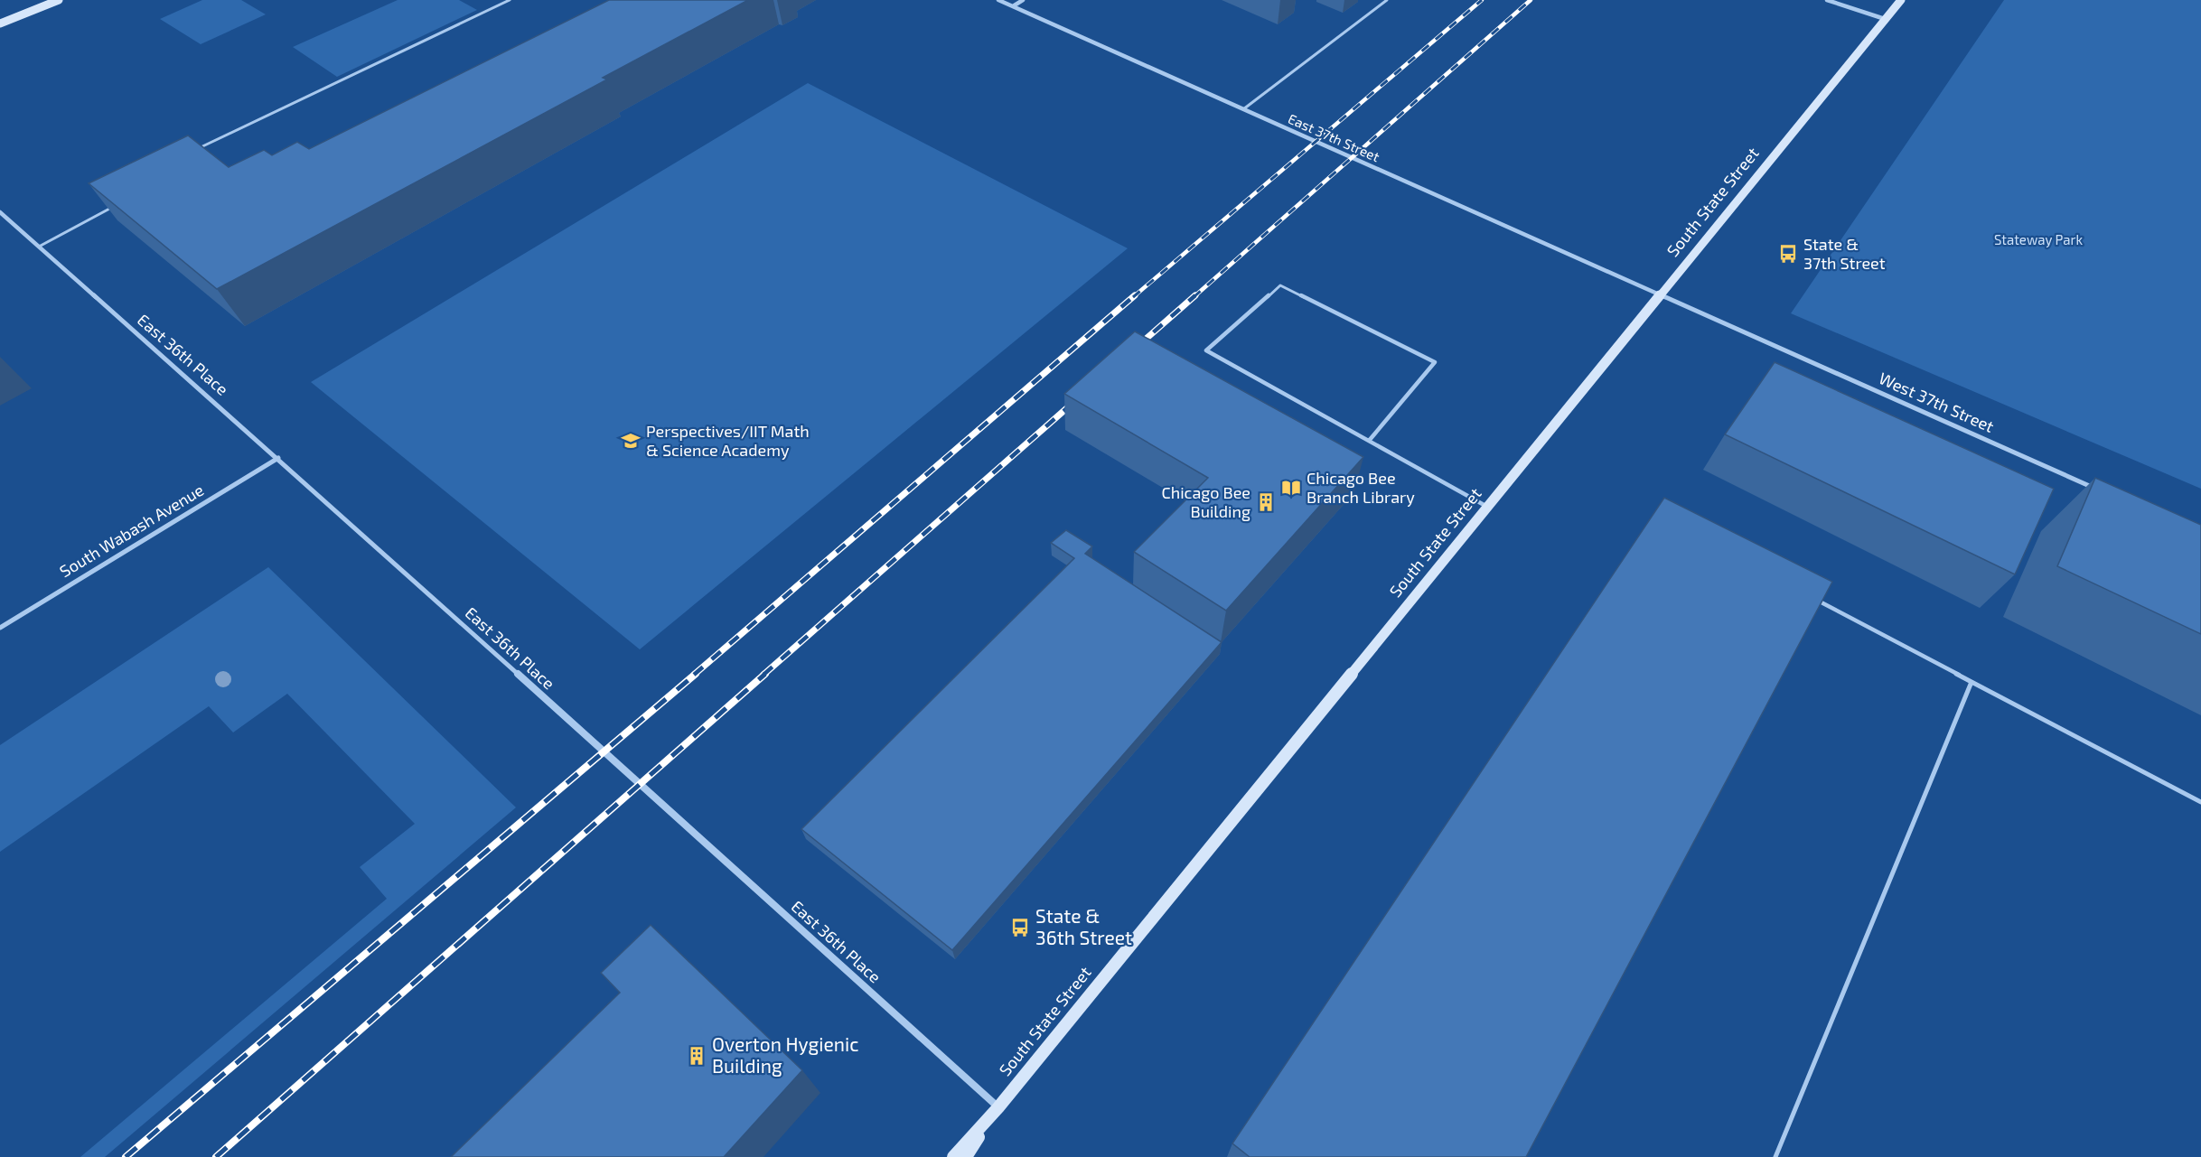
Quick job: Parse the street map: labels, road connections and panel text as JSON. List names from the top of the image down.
{
  "streets": {
    "main road": ["South State Street"],
    "street": [
      "East 37th Street",
      "East 36th Place",
      "West 37th Street",
      "South Wabash Avenue"
    ]
  },
  "crossings": [
    ["East 37th Street", "South State Street"],
    ["East 37th Street", "West 37th Street"],
    ["South State Street", "East 36th Place"],
    ["South State Street", "West 37th Street"],
    ["East 36th Place", "South Wabash Avenue"]
  ],
  "parks": ["Stateway Park"],
  "places": {
    "bus stop": ["State & 37th Street", "State & 36th Street"],
    "school or university": ["Perspectives/IIT Math & Science Academy"],
    "library": ["Chicago Bee Branch Library"],
    "building": ["Chicago Bee Building", "Overton Hygienic Building"]
  }
}
